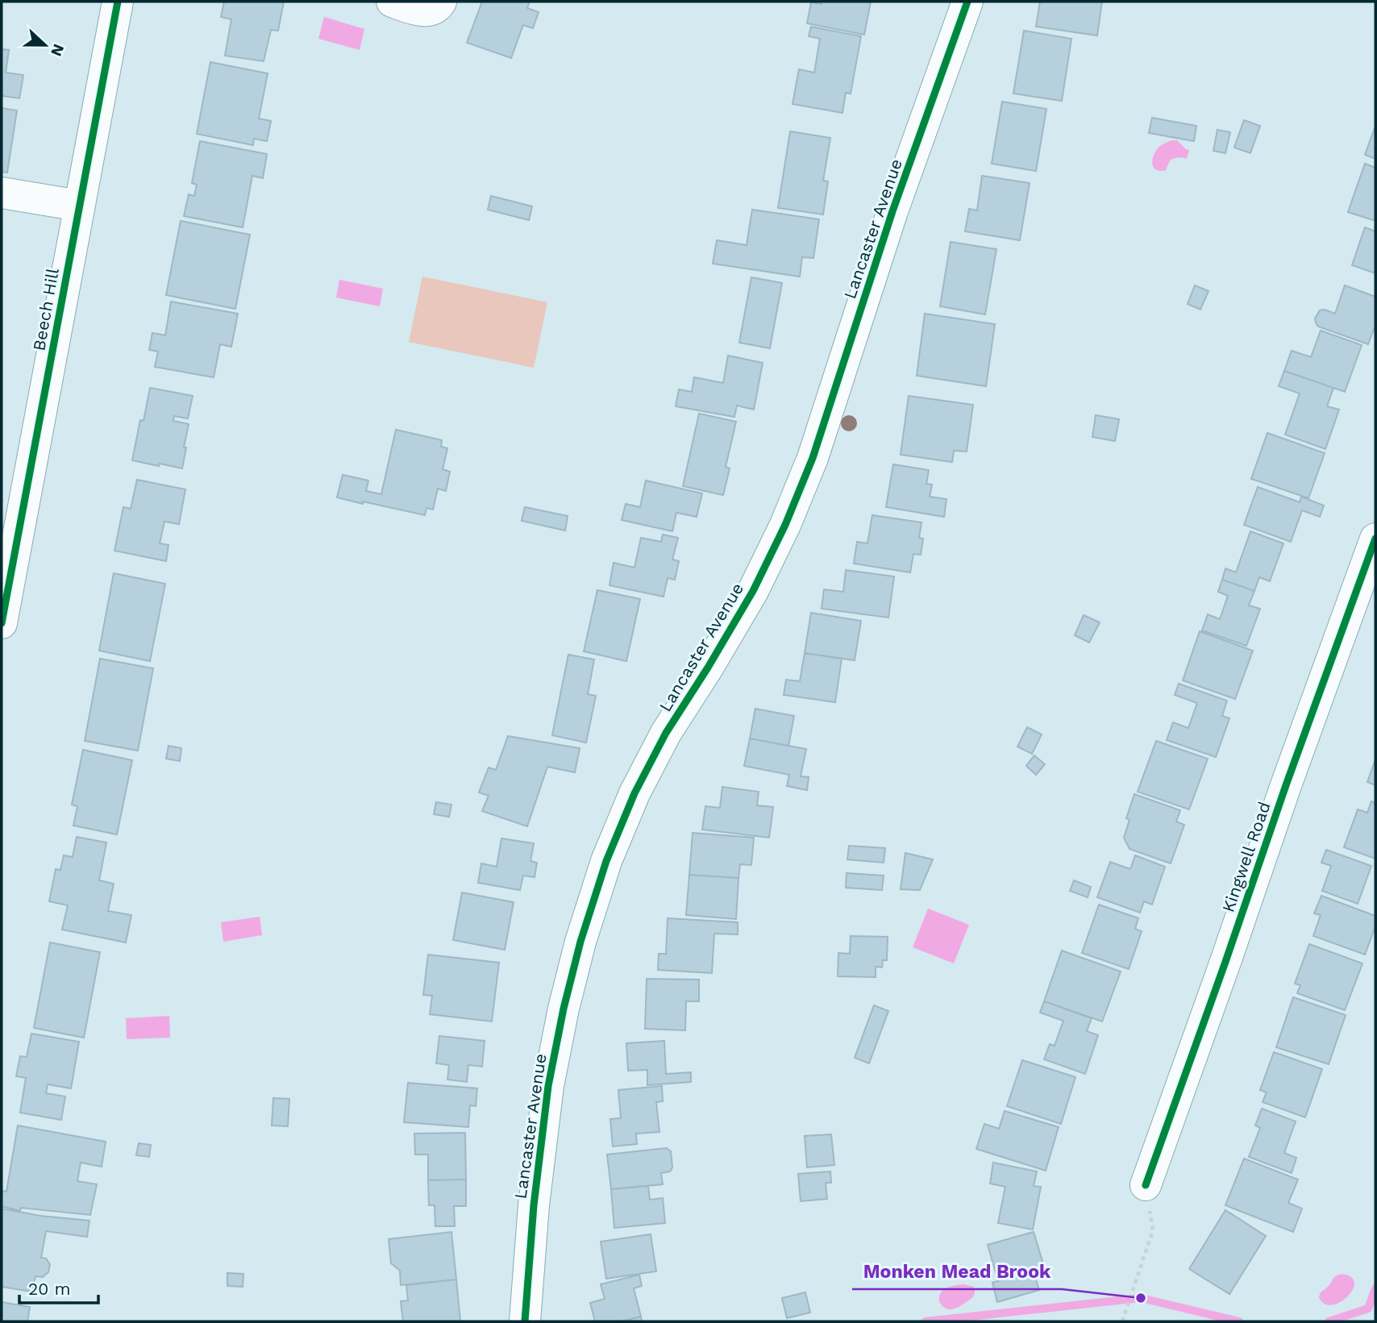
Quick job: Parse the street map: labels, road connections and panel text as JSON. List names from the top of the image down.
{
  "streets": {
    "street": ["Lancaster Avenue", "Beech Hill", "Kingwell Road"]
  },
  "places": ["Monken Mead Brook"],
  "scale_bar": "20 m",
  "north": "right"
}
